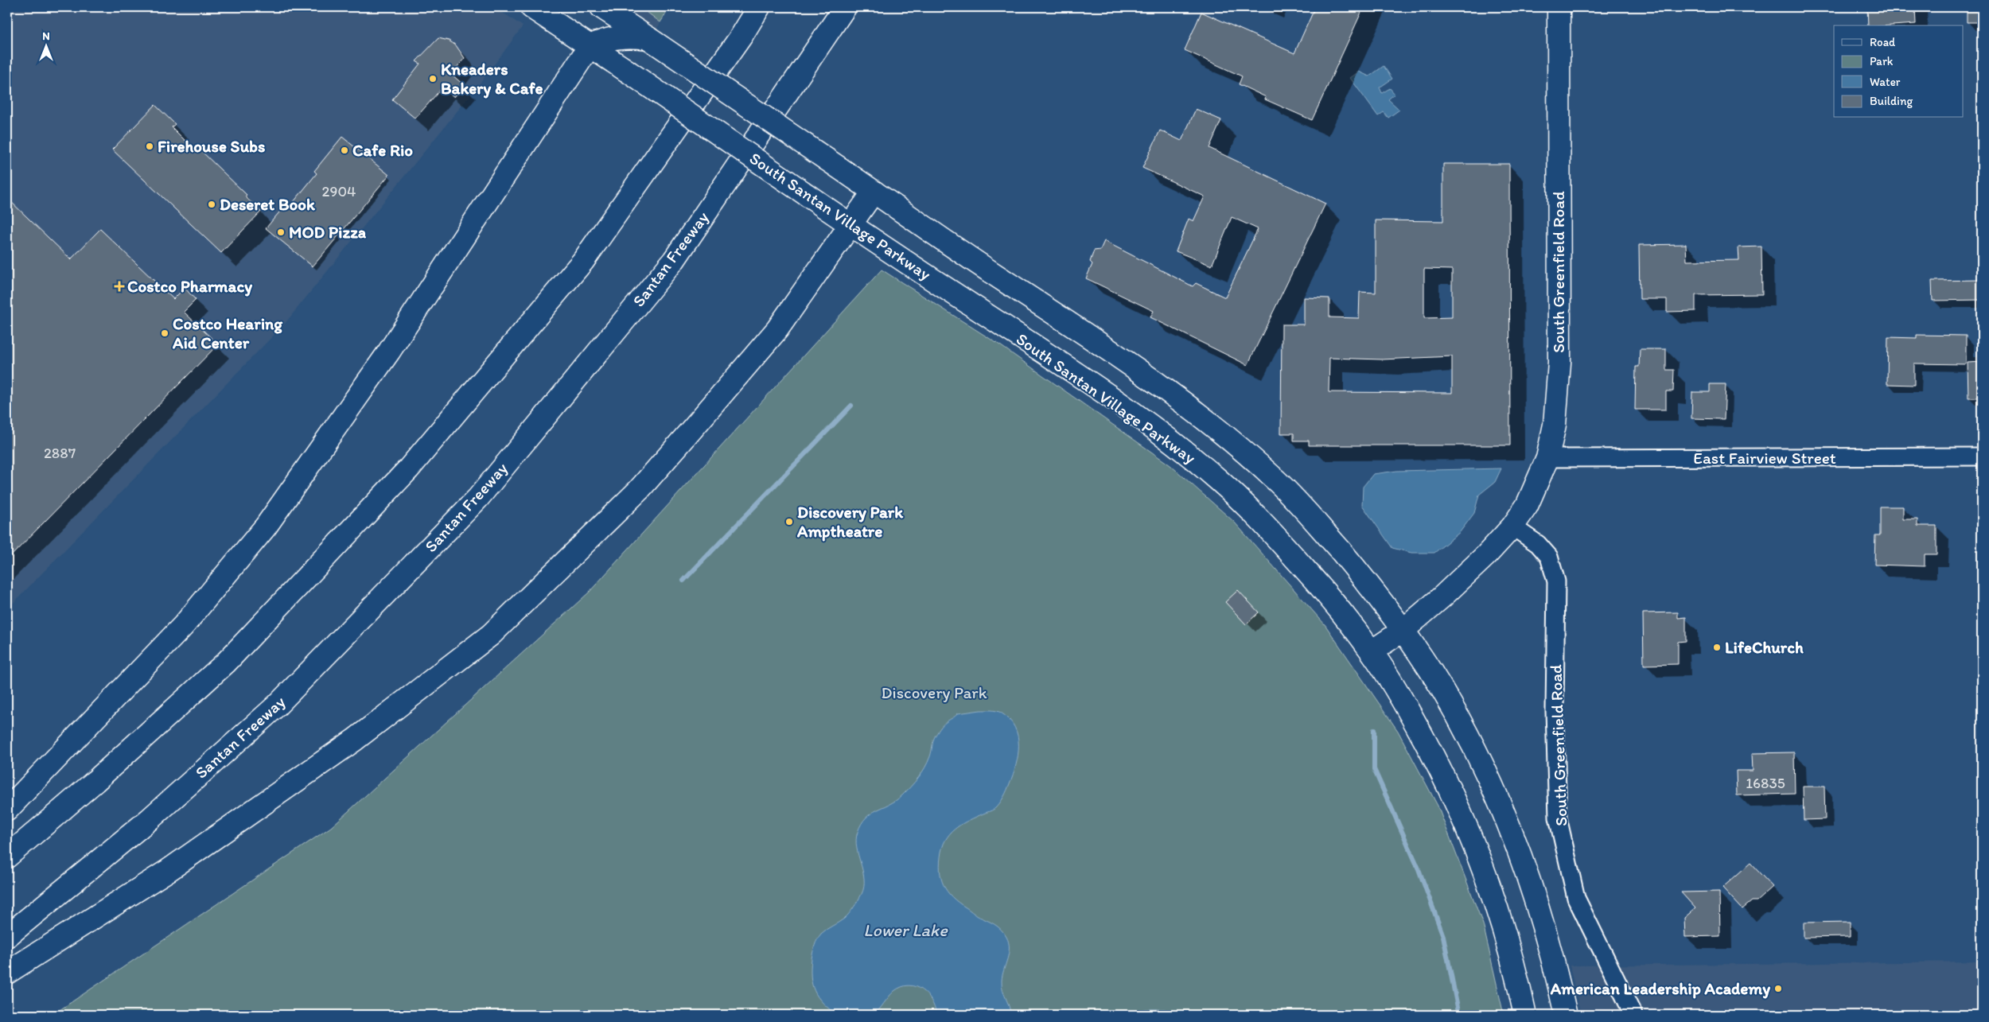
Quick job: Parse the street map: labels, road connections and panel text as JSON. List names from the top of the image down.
{
  "streets": {
    "main road": ["South Santan Village Parkway", "Santan Freeway", "South Greenfield Road"],
    "street": ["East Fairview Street"]
  },
  "crossings": [
    ["South Santan Village Parkway", "South Greenfield Road"],
    ["South Greenfield Road", "East Fairview Street"]
  ],
  "water": ["Lower Lake"],
  "parks": ["Discovery Park"],
  "places": {
    "other": [
      "Kneaders Bakery & Cafe",
      "Firehouse Subs",
      "Cafe Rio",
      "Deseret Book",
      "MOD Pizza",
      "Costco Hearing Aid Center",
      "Discovery Park Amptheatre",
      "LifeChurch",
      "American Leadership Academy"
    ],
    "health": ["Costco Pharmacy"]
  },
  "house_numbers": ["2904", "2887", "16835"],
  "legend": [
    "Road",
    "Park",
    "Water",
    "Building"
  ],
  "north": "top"
}
